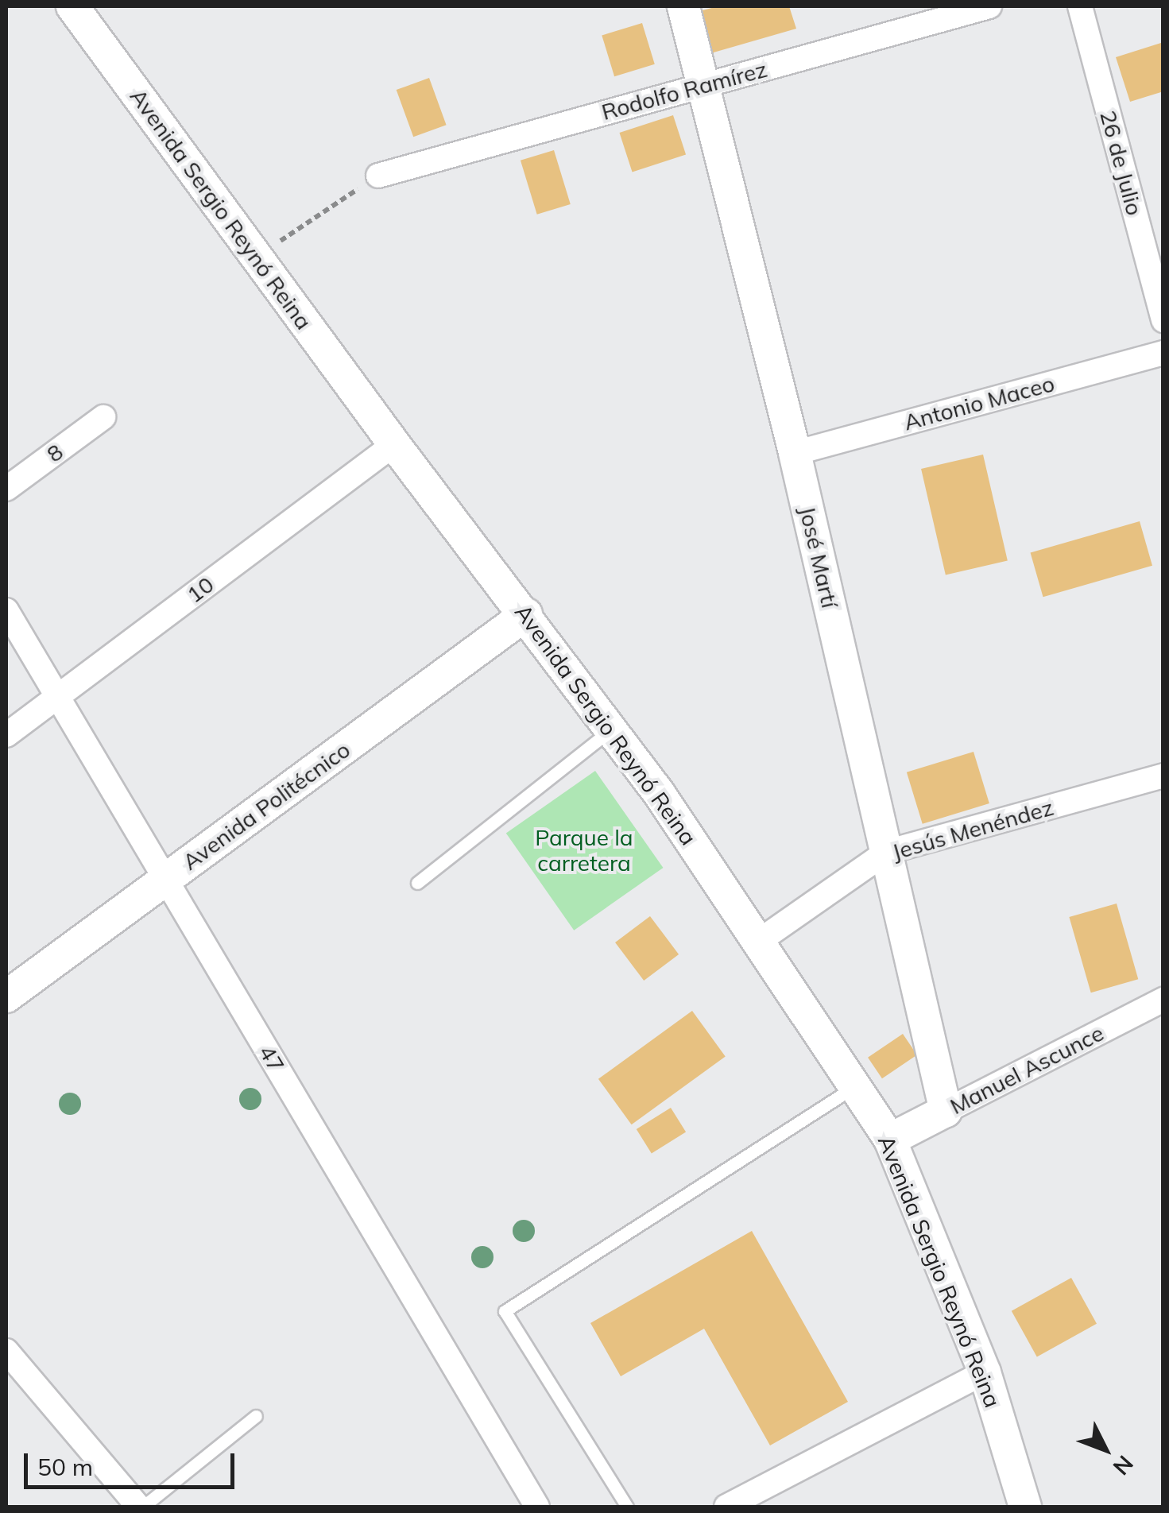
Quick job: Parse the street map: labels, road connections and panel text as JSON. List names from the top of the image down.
{
  "streets": {
    "street": [
      "Rodolfo Ramírez",
      "26 de Julio",
      "Avenida Sergio Reynó Reina",
      "Antonio Maceo",
      "8",
      "José Martí",
      "10",
      "Avenida Politécnico",
      "Jesús Menéndez",
      "47",
      "Manuel Ascunce"
    ]
  },
  "crossings": [
    ["Rodolfo Ramírez", "José Martí"],
    ["Avenida Sergio Reynó Reina", "10"],
    ["Avenida Sergio Reynó Reina", "Avenida Politécnico"],
    ["Avenida Sergio Reynó Reina", "Jesús Menéndez"],
    ["Avenida Sergio Reynó Reina", "Manuel Ascunce"],
    ["Antonio Maceo", "José Martí"],
    ["José Martí", "Jesús Menéndez"],
    ["José Martí", "Manuel Ascunce"],
    ["10", "47"],
    ["Avenida Politécnico", "47"]
  ],
  "parks": ["Parque la carretera"],
  "scale_bar": "50 m",
  "north": "bottom right"
}
